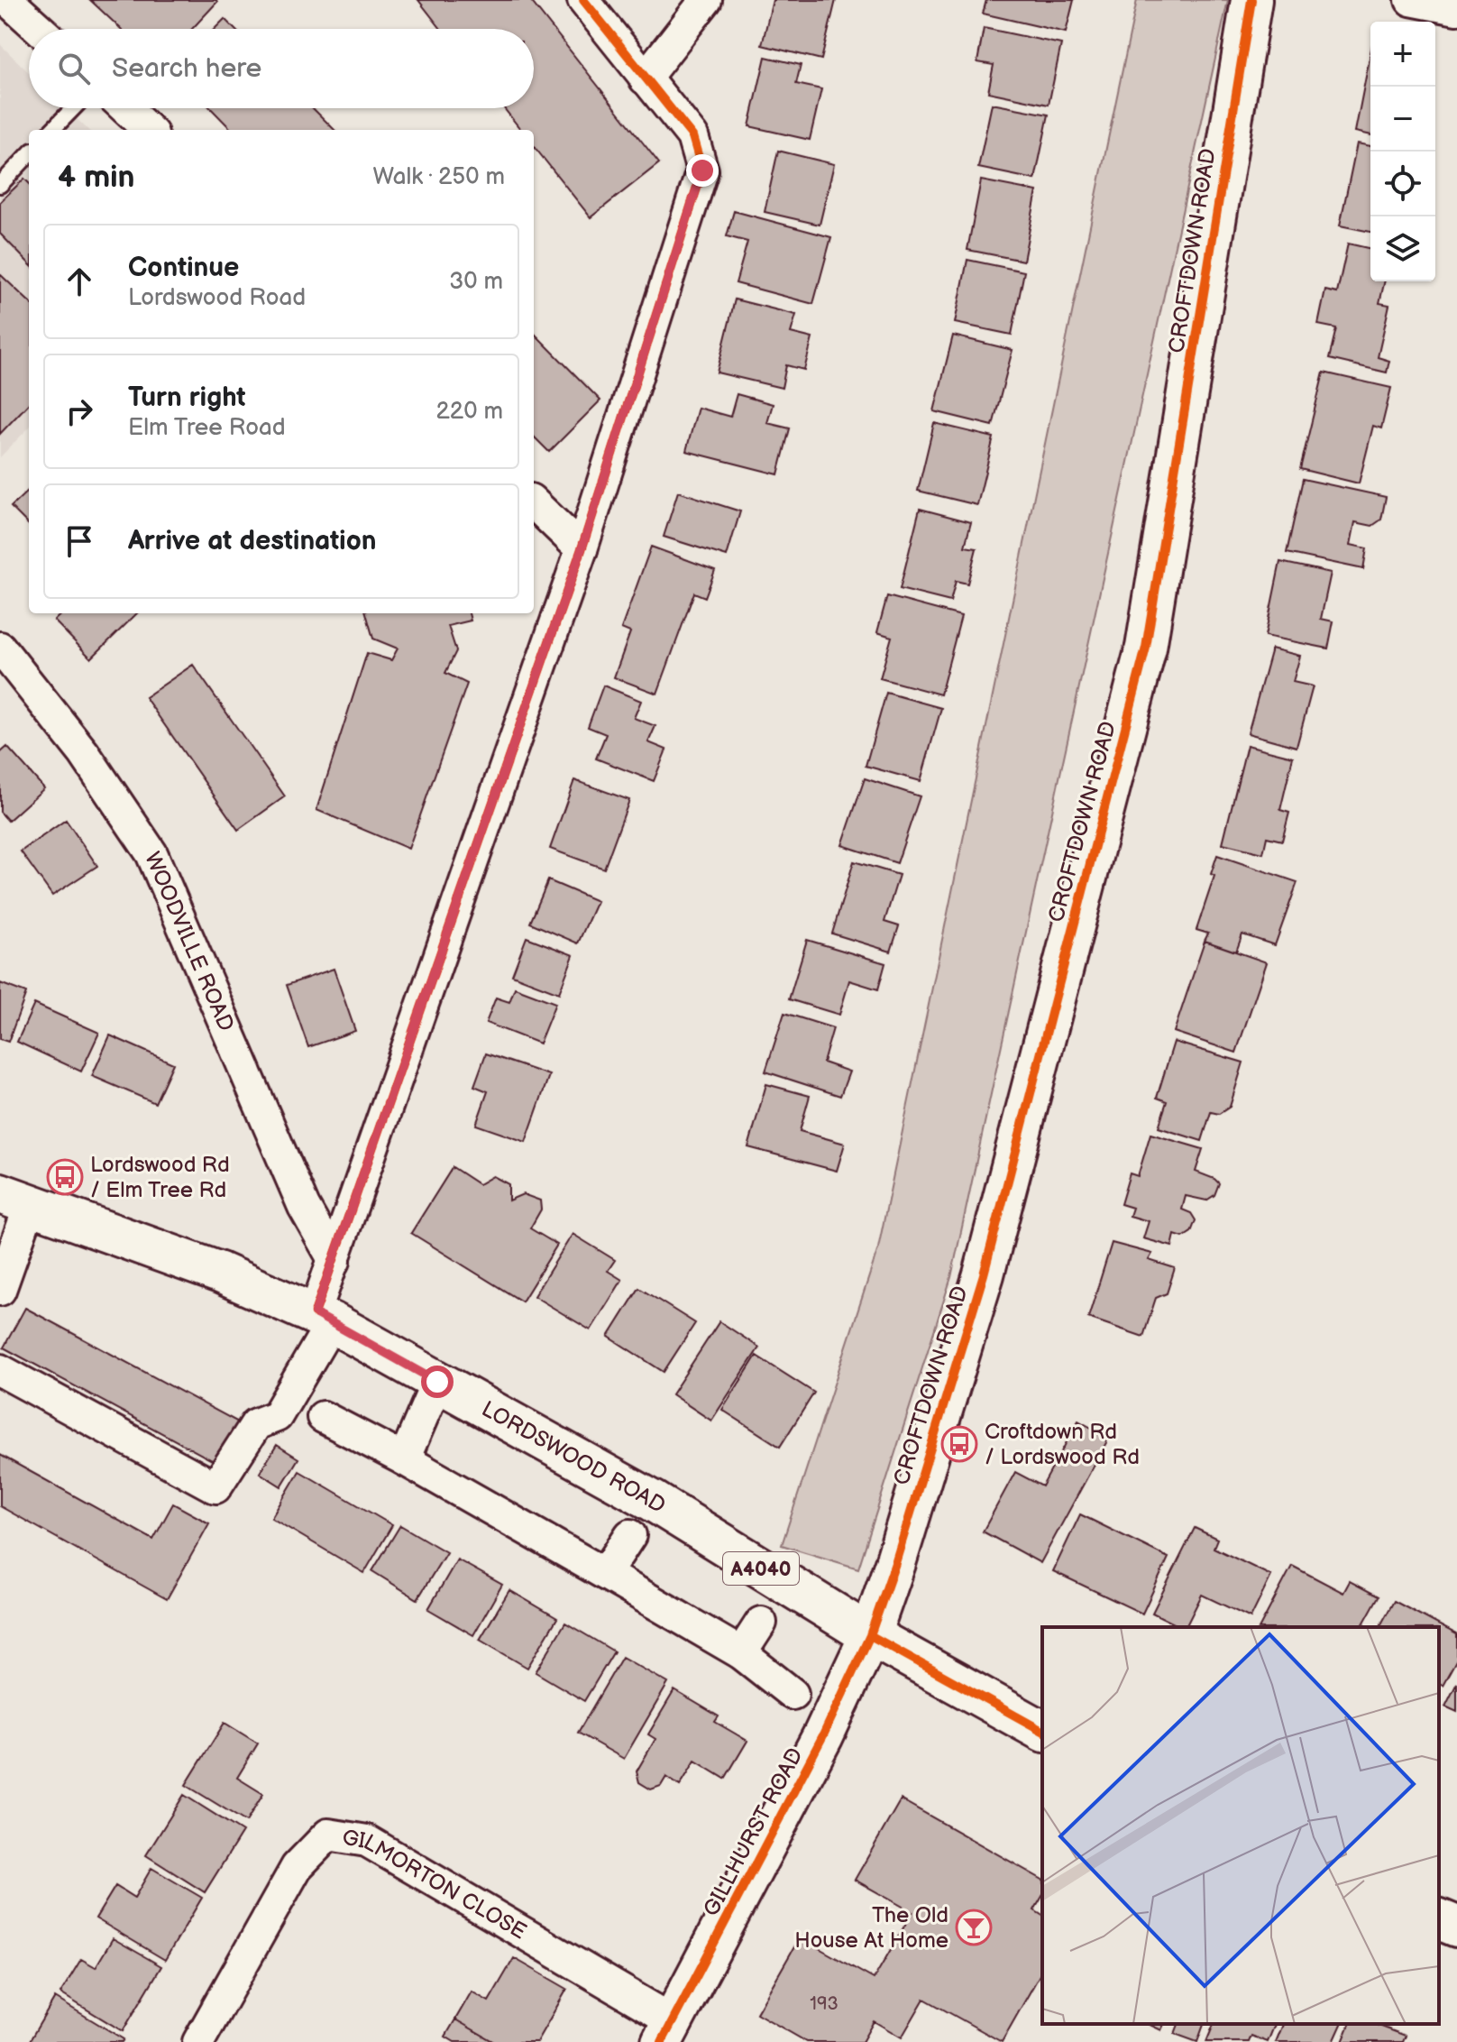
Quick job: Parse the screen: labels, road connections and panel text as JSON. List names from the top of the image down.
{
  "streets": {
    "street": [
      "CROFTDOWN ROAD",
      "WOODVILLE ROAD",
      "LORDSWOOD ROAD",
      "A4040",
      "GILLHURST ROAD",
      "GILMORTON CLOSE"
    ]
  },
  "crossings": [
    ["CROFTDOWN ROAD", "LORDSWOOD ROAD"],
    ["CROFTDOWN ROAD", "GILLHURST ROAD"],
    ["LORDSWOOD ROAD", "GILLHURST ROAD"],
    ["GILLHURST ROAD", "GILMORTON CLOSE"]
  ],
  "places": {
    "bus stop": ["Lordswood Rd / Elm Tree Rd", "Croftdown Rd / Lordswood Rd"],
    "bar": ["The Old House At Home"]
  },
  "house_numbers": ["193"],
  "page": {
    "map_buttons": ["+", "−"],
    "search": "Search here",
    "heading": ["4 min", "Walk · 250 m"],
    "list": [
      ["Continue", "Lordswood Road", "30 m"],
      ["Turn right", "Elm Tree Road", "220 m"],
      "Arrive at destination"
    ]
  }
}
